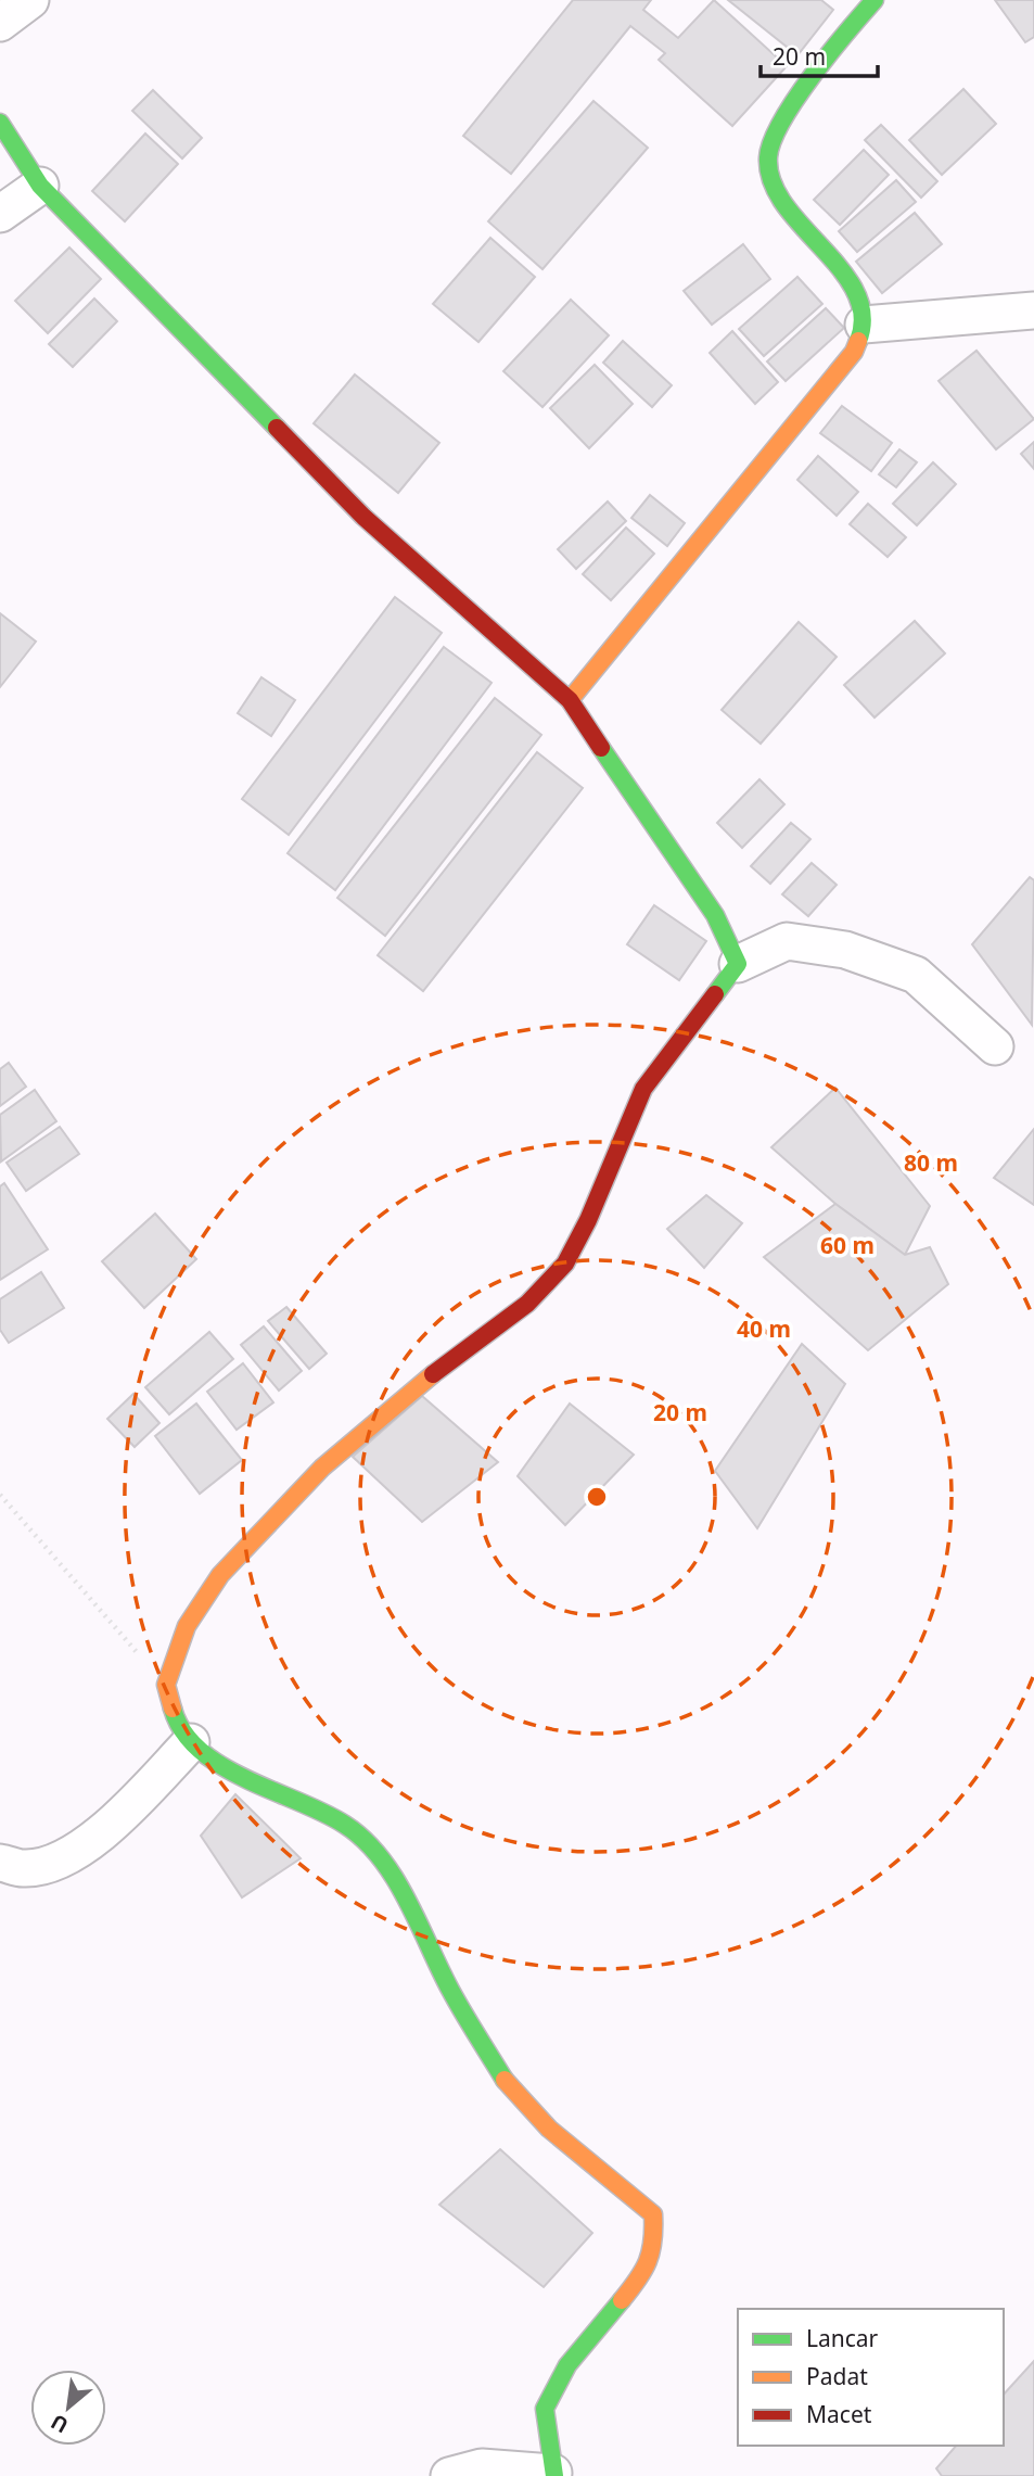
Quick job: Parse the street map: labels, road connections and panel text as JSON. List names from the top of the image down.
{
  "legend": ["Lancar", "Padat", "Macet"],
  "scale_bar": "20 m",
  "north": "bottom left",
  "rings": [
    "80 m",
    "60 m",
    "40 m",
    "20 m"
  ]
}
